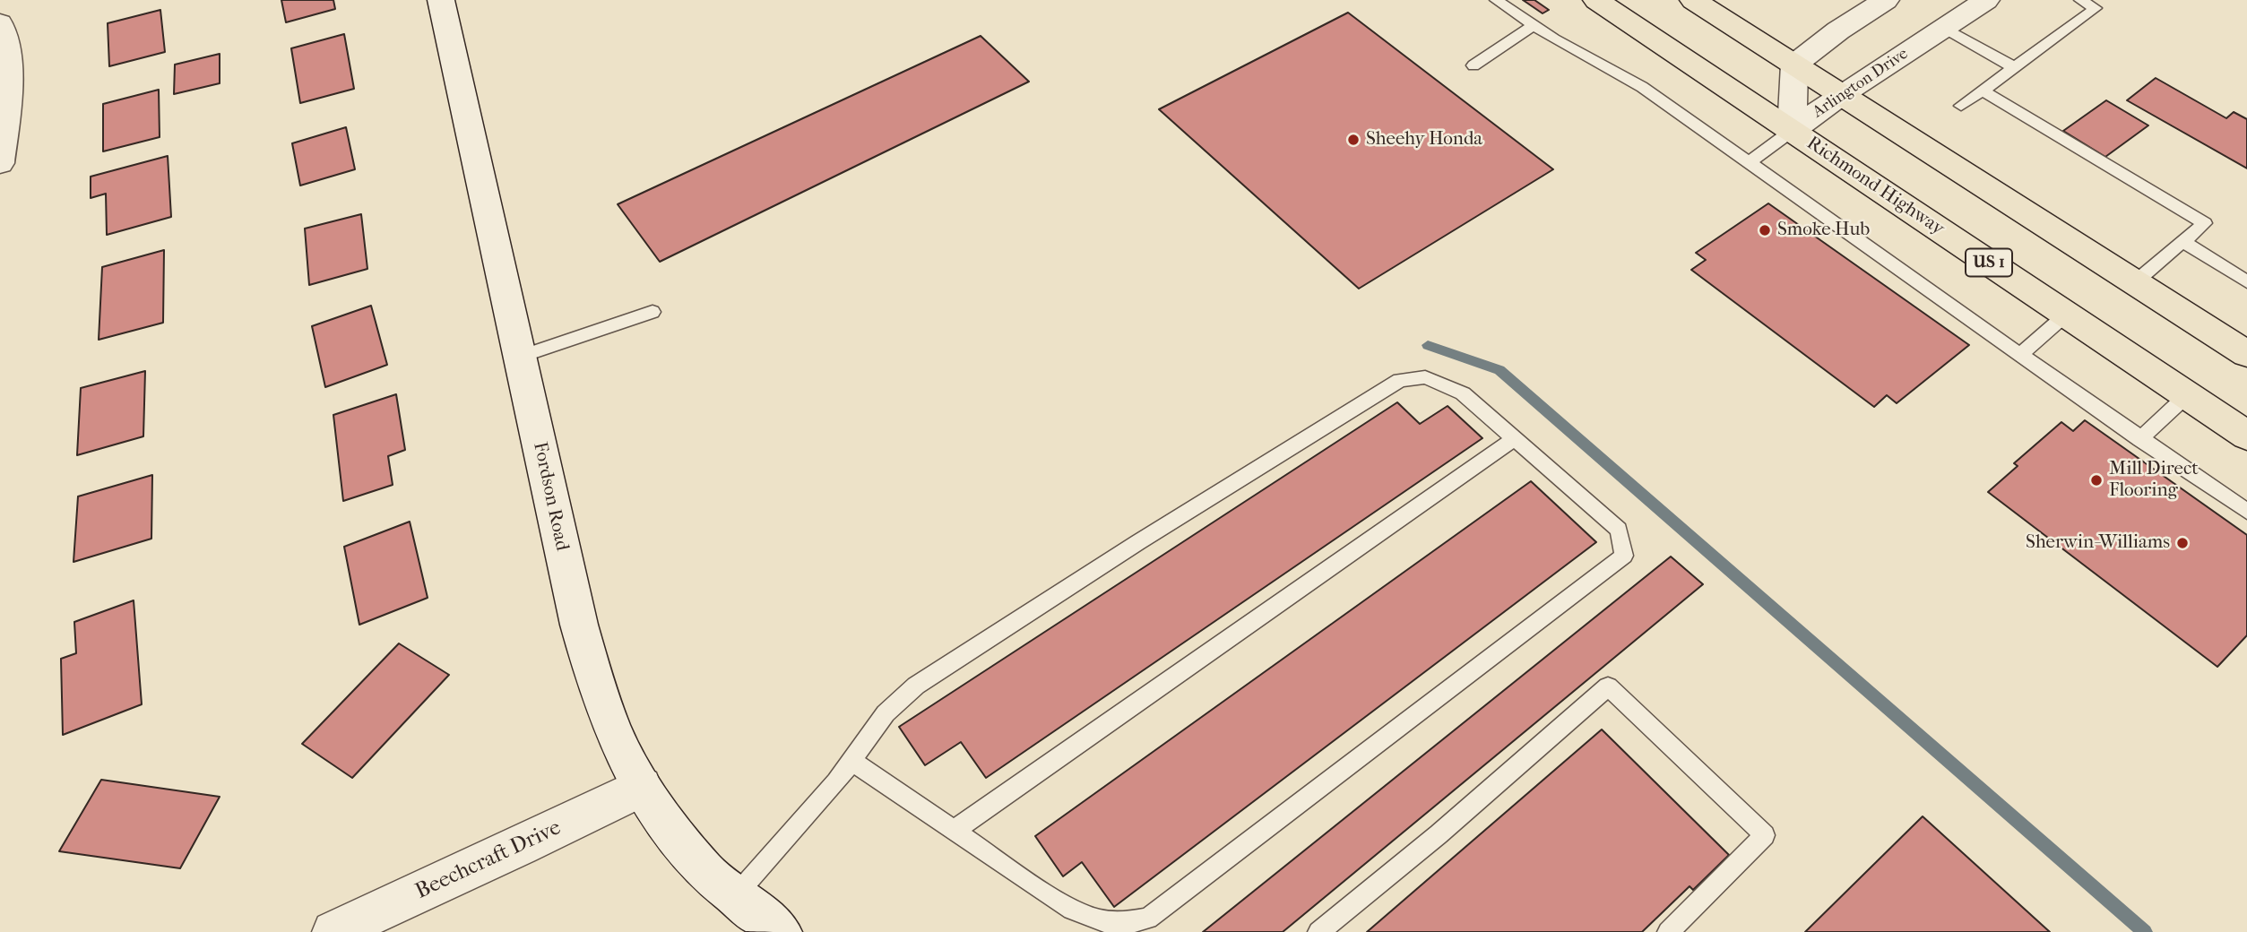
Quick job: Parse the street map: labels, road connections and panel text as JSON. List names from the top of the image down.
{
  "streets": {
    "highway": ["Richmond Highway", "US 1"],
    "street": ["Arlington Drive", "Fordson Road", "Beechcraft Drive"]
  },
  "crossings": [
    ["Arlington Drive", "Richmond Highway"],
    ["Fordson Road", "Beechcraft Drive"]
  ],
  "places": [
    "Sheehy Honda",
    "Smoke Hub",
    "Mill Direct Flooring",
    "Sherwin-Williams"
  ]
}
